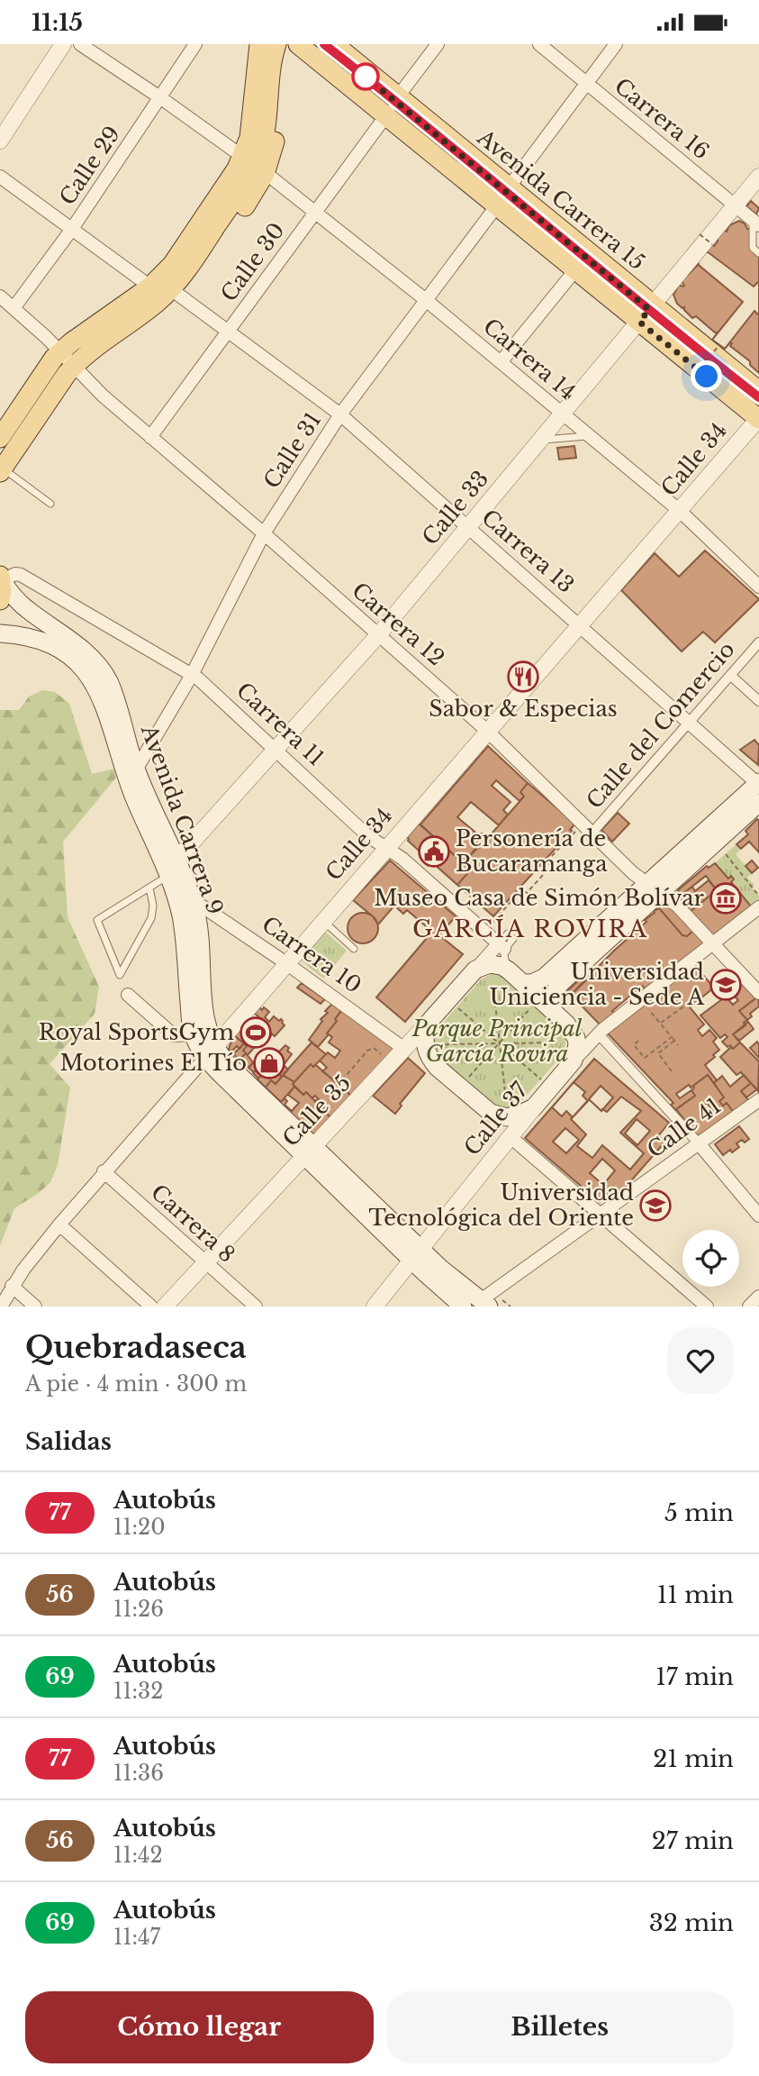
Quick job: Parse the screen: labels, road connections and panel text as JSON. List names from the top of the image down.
{
  "streets": {
    "main road": [
      "Avenida Carrera 15",
      "Avenida Carrera 9",
      "Calle 35",
      "Calle 37"
    ],
    "street": [
      "Carrera 16",
      "Calle 29",
      "Calle 30",
      "Carrera 14",
      "Calle 31",
      "Calle 34",
      "Calle 33",
      "Carrera 13",
      "Carrera 12",
      "Carrera 11",
      "Calle del Comercio",
      "Carrera 10",
      "Calle 41",
      "Carrera 8"
    ]
  },
  "crossings": [
    ["Carrera 16", "Calle 31"],
    ["Carrera 16", "Calle 33"],
    ["Calle 29", "Carrera 12"],
    ["Avenida Carrera 15", "Calle 30"],
    ["Avenida Carrera 15", "Calle 31"],
    ["Avenida Carrera 15", "Calle 34"],
    ["Avenida Carrera 15", "Calle 33"],
    ["Calle 30", "Carrera 14"],
    ["Calle 30", "Carrera 13"],
    ["Calle 30", "Carrera 12"],
    ["Carrera 14", "Calle 31"],
    ["Carrera 14", "Calle 34"],
    ["Carrera 14", "Calle 33"],
    ["Calle 31", "Carrera 13"],
    ["Calle 31", "Carrera 12"],
    ["Calle 31", "Carrera 11"],
    ["Calle 31", "Avenida Carrera 9"],
    ["Calle 34", "Carrera 13"],
    ["Calle 34", "Carrera 12"],
    ["Calle 34", "Carrera 11"],
    ["Calle 34", "Avenida Carrera 9"],
    ["Calle 34", "Carrera 10"],
    ["Calle 34", "Carrera 8"],
    ["Calle 33", "Carrera 13"],
    ["Calle 33", "Carrera 12"],
    ["Calle 33", "Carrera 11"],
    ["Calle 33", "Avenida Carrera 9"],
    ["Carrera 13", "Calle del Comercio"],
    ["Carrera 12", "Calle del Comercio"],
    ["Carrera 12", "Calle 37"],
    ["Carrera 11", "Avenida Carrera 9"],
    ["Carrera 11", "Calle 35"],
    ["Avenida Carrera 9", "Carrera 10"],
    ["Avenida Carrera 9", "Calle 35"],
    ["Avenida Carrera 9", "Calle 37"],
    ["Avenida Carrera 9", "Calle 41"],
    ["Carrera 10", "Calle 35"],
    ["Calle 35", "Calle 37"],
    ["Calle 35", "Carrera 8"]
  ],
  "districts": ["GARCÍA ROVIRA"],
  "parks": ["Parque Principal García Rovira"],
  "places": {
    "restaurant": ["Sabor & Especias"],
    "public building": ["Personería de Bucaramanga"],
    "museum": ["Museo Casa de Simón Bolívar"],
    "school or university": ["Universidad Uniciencia - Sede A", "Universidad Tecnológica del Oriente"],
    "sports": ["Royal SportsGym"],
    "shop": ["Motorines El Tío"]
  },
  "lines": ["bus line 77"],
  "page": {
    "status": "11:15",
    "heading": [
      ["Quebradaseca", "A pie · 4 min · 300 m"],
      "Salidas"
    ],
    "list": [
      {
        "mark": "77",
        "name": "Autobús",
        "note": "11:20",
        "value": "5 min"
      },
      {
        "mark": "56",
        "name": "Autobús",
        "note": "11:26",
        "value": "11 min"
      },
      {
        "mark": "69",
        "name": "Autobús",
        "note": "11:32",
        "value": "17 min"
      },
      {
        "mark": "77",
        "name": "Autobús",
        "note": "11:36",
        "value": "21 min"
      },
      {
        "mark": "56",
        "name": "Autobús",
        "note": "11:42",
        "value": "27 min"
      },
      {
        "mark": "69",
        "name": "Autobús",
        "note": "11:47",
        "value": "32 min"
      }
    ],
    "buttons": ["Cómo llegar", "Billetes"]
  }
}
